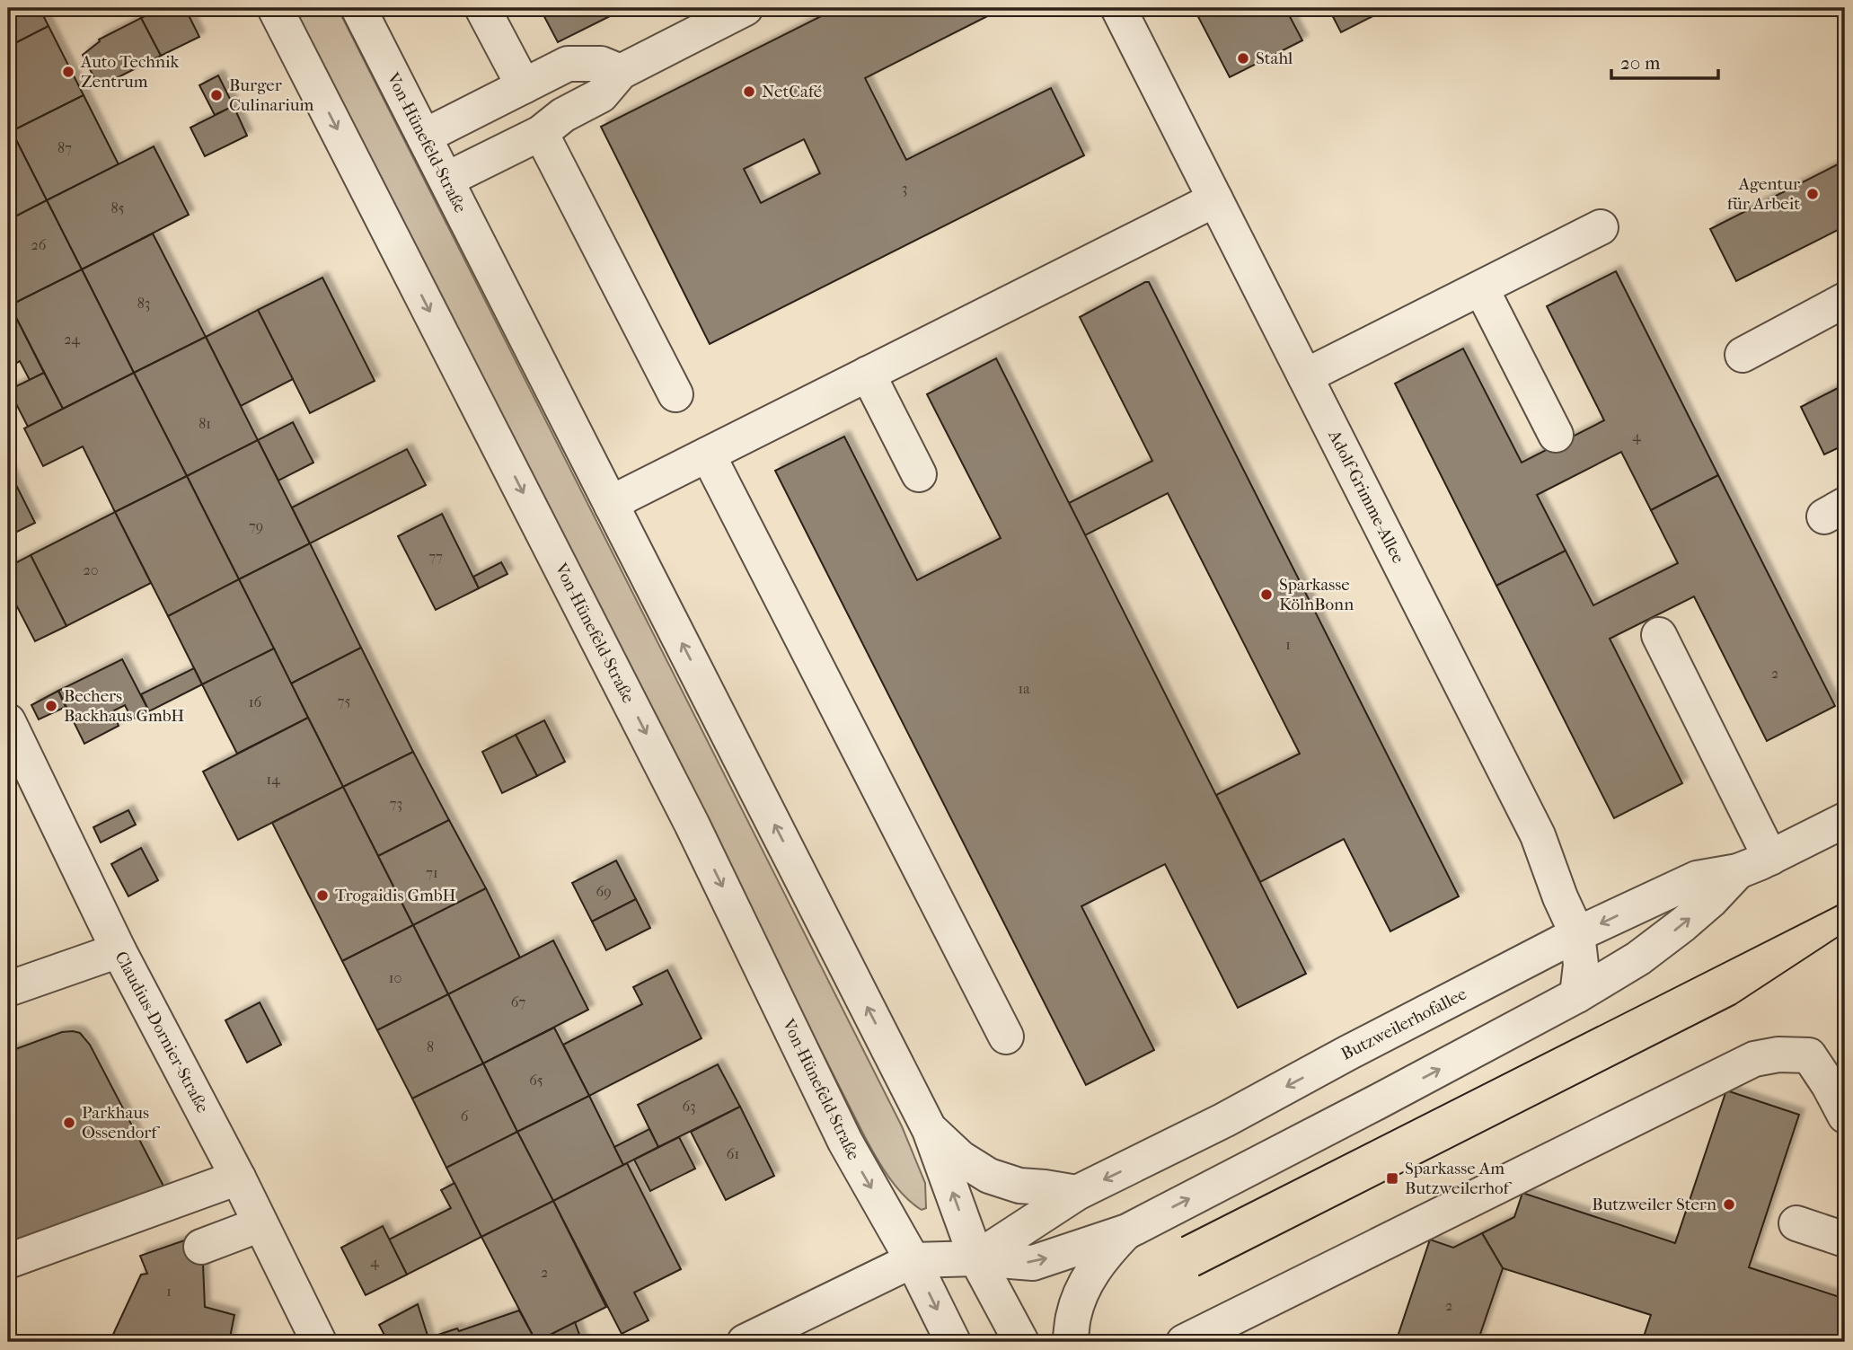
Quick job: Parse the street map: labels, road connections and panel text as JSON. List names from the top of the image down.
{
  "streets": {
    "street": [
      "Von-Hünefeld-Straße",
      "Adolf-Grimme-Allee",
      "Butzweilerhofallee",
      "Claudius-Dornier-Straße"
    ]
  },
  "crossings": [
    ["Von-Hünefeld-Straße", "Butzweilerhofallee"],
    ["Adolf-Grimme-Allee", "Butzweilerhofallee"]
  ],
  "places": {
    "other": [
      "Stahl",
      "Auto Technik Zentrum",
      "NetCafé",
      "Burger Culinarium",
      "Agentur für Arbeit",
      "Sparkasse KölnBonn",
      "Bechers Backhaus GmbH",
      "Trogaidis GmbH",
      "Parkhaus Ossendorf",
      "Butzweiler Stern"
    ],
    "transit": ["Sparkasse Am Butzweilerhof"]
  },
  "house_numbers": [
    "87",
    "3",
    "85",
    "26",
    "83",
    "24",
    "81",
    "4",
    "79",
    "77",
    "20",
    "1",
    "2",
    "1a",
    "75",
    "16",
    "14",
    "73",
    "71",
    "69",
    "10",
    "67",
    "8",
    "65",
    "63",
    "6",
    "61",
    "4",
    "2",
    "1",
    "2"
  ],
  "scale_bar": "20 m"
}
